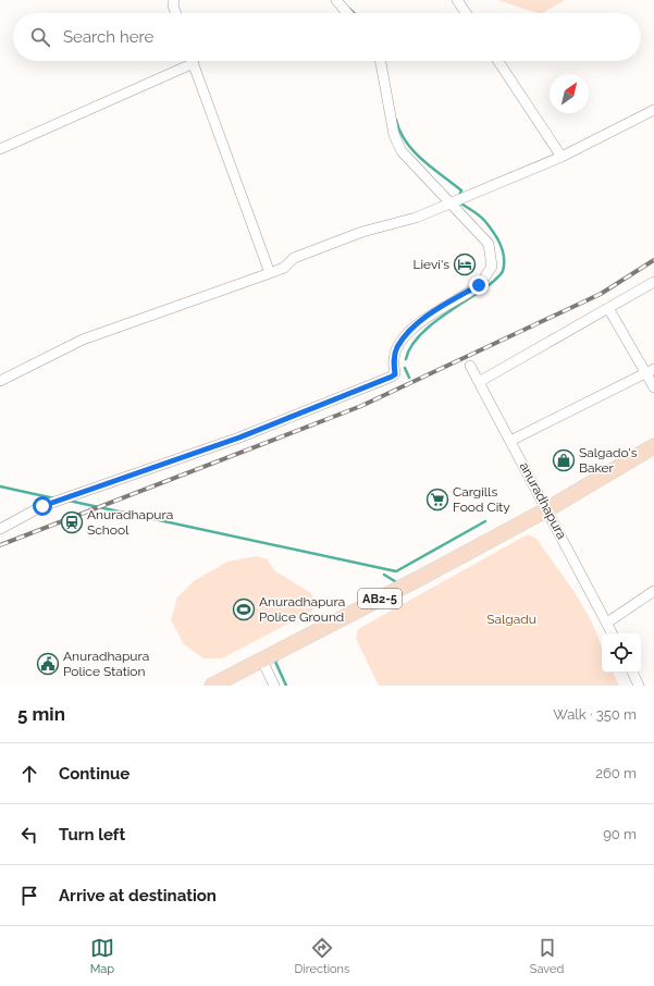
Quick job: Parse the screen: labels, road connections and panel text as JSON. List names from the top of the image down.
{
  "streets": {
    "main road": ["AB2-5"],
    "street": ["anuradhapura"]
  },
  "crossings": [
    ["anuradhapura", "AB2-5"]
  ],
  "parks": ["Salgadu"],
  "places": {
    "hotel": ["Lievi's"],
    "shop": ["Salgado's Baker"],
    "supermarket": ["Cargills Food City"],
    "station": ["Anuradhapura School"],
    "sports": ["Anuradhapura Police Ground"],
    "public building": ["Anuradhapura Police Station"]
  },
  "north": "top right",
  "page": {
    "search": "Search here",
    "heading": ["5 min", "Walk · 350 m"],
    "list": [
      ["Continue", "260 m"],
      ["Turn left", "90 m"],
      "Arrive at destination"
    ],
    "nav": ["Map", "Directions", "Saved"]
  }
}
